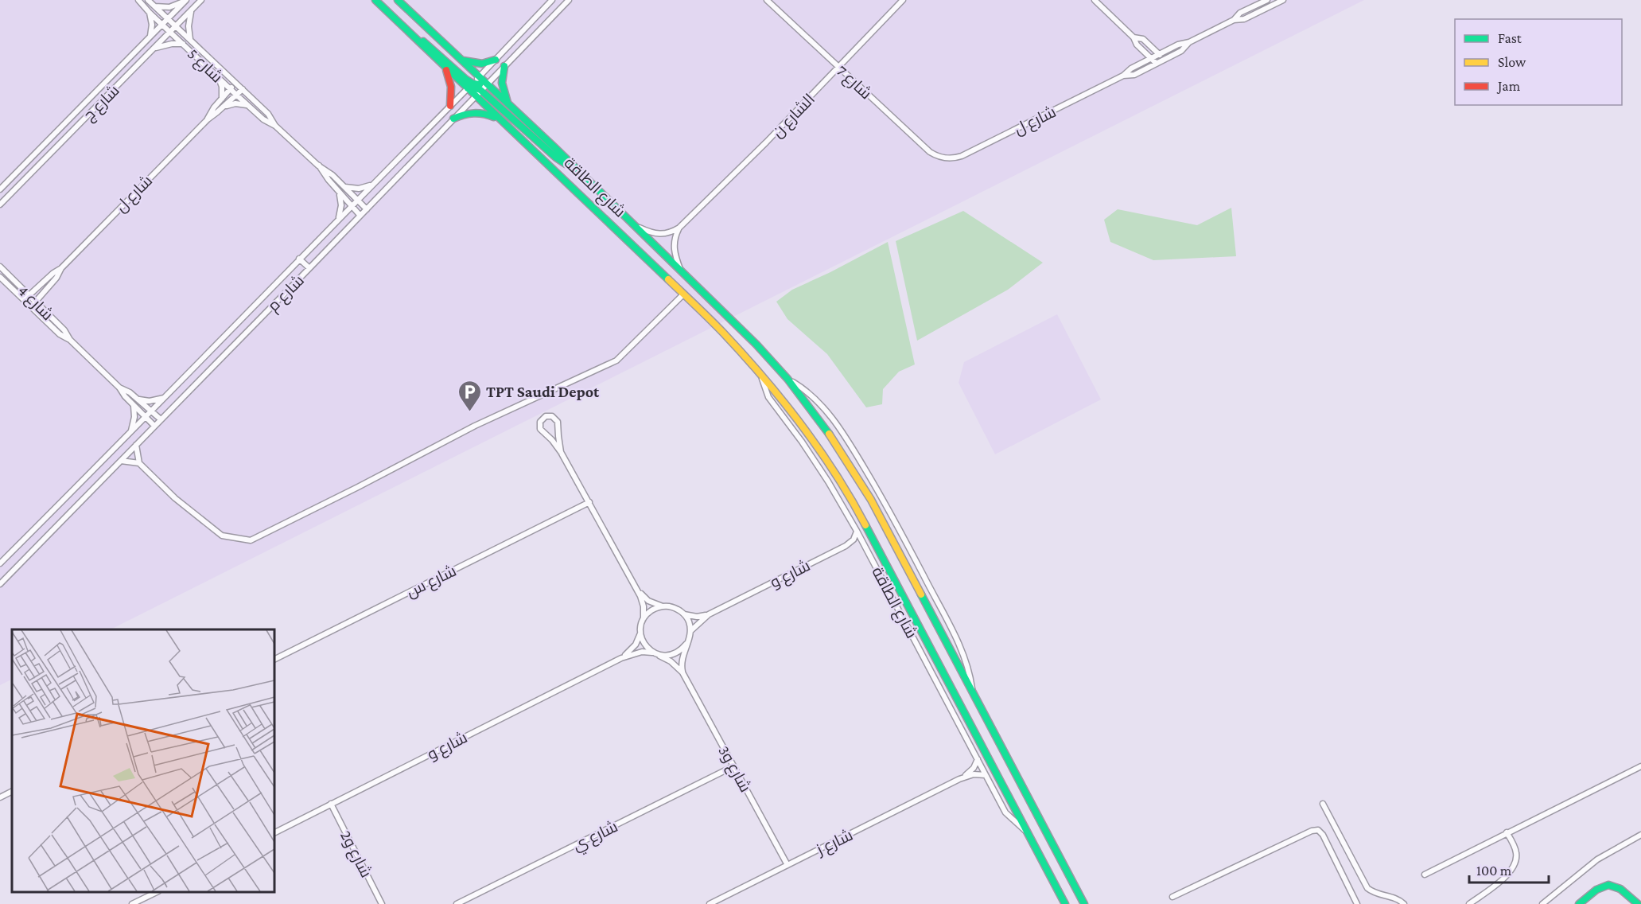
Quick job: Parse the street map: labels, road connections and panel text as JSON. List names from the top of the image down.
{
  "streets": {
    "main road": ["شارع الطاقة"],
    "street": [
      "شارع 5",
      "شارع 7",
      "شارع ج",
      "الشارع ن",
      "شارع ل",
      "شارع م",
      "شارع 4",
      "شارع و",
      "شارع س",
      "شارع و3",
      "شارع ي",
      "شارع ز",
      "شارع و2"
    ]
  },
  "crossings": [
    ["شارع 5", "شارع ج"],
    ["شارع 5", "شارع ل"],
    ["شارع 5", "شارع م"],
    ["شارع 7", "الشارع ن"],
    ["شارع 7", "شارع ل"],
    ["الشارع ن", "شارع الطاقة"],
    ["شارع ل", "شارع 4"],
    ["شارع الطاقة", "شارع م"],
    ["شارع الطاقة", "شارع و"],
    ["شارع الطاقة", "شارع ز"],
    ["شارع م", "شارع 4"],
    ["شارع و", "شارع و3"],
    ["شارع و", "شارع و2"],
    ["شارع و3", "شارع ي"],
    ["شارع و3", "شارع ز"]
  ],
  "places": {
    "parking": ["TPT Saudi Depot"]
  },
  "legend": ["Fast", "Slow", "Jam"],
  "scale_bar": "100 m"
}
